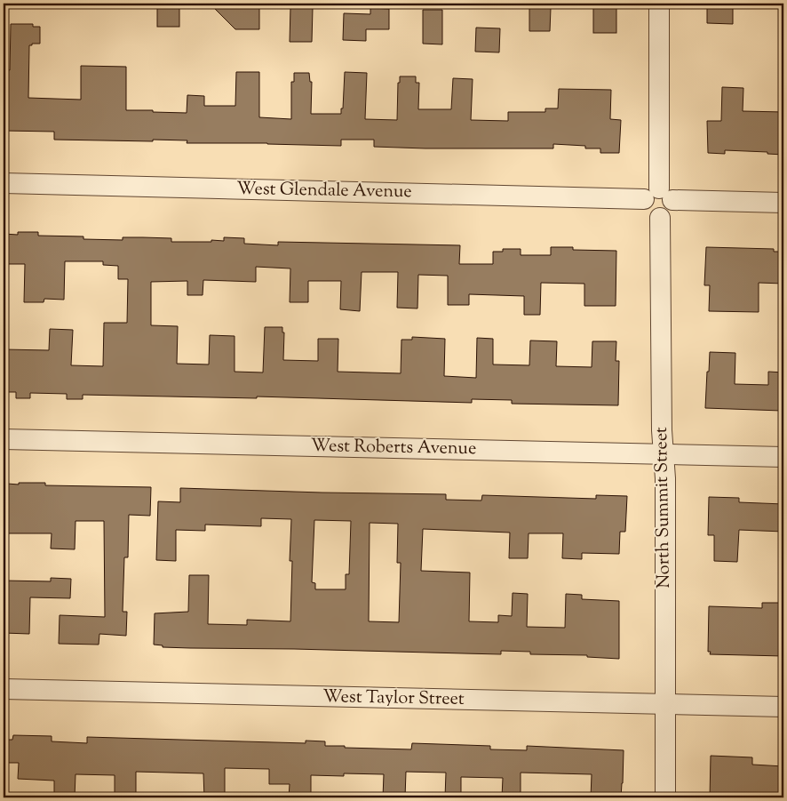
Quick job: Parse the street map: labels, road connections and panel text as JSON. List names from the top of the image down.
{
  "streets": {
    "street": [
      "West Glendale Avenue",
      "West Roberts Avenue",
      "North Summit Street",
      "West Taylor Street"
    ]
  },
  "crossings": [
    ["West Glendale Avenue", "North Summit Street"],
    ["West Roberts Avenue", "North Summit Street"],
    ["North Summit Street", "West Taylor Street"]
  ]
}
